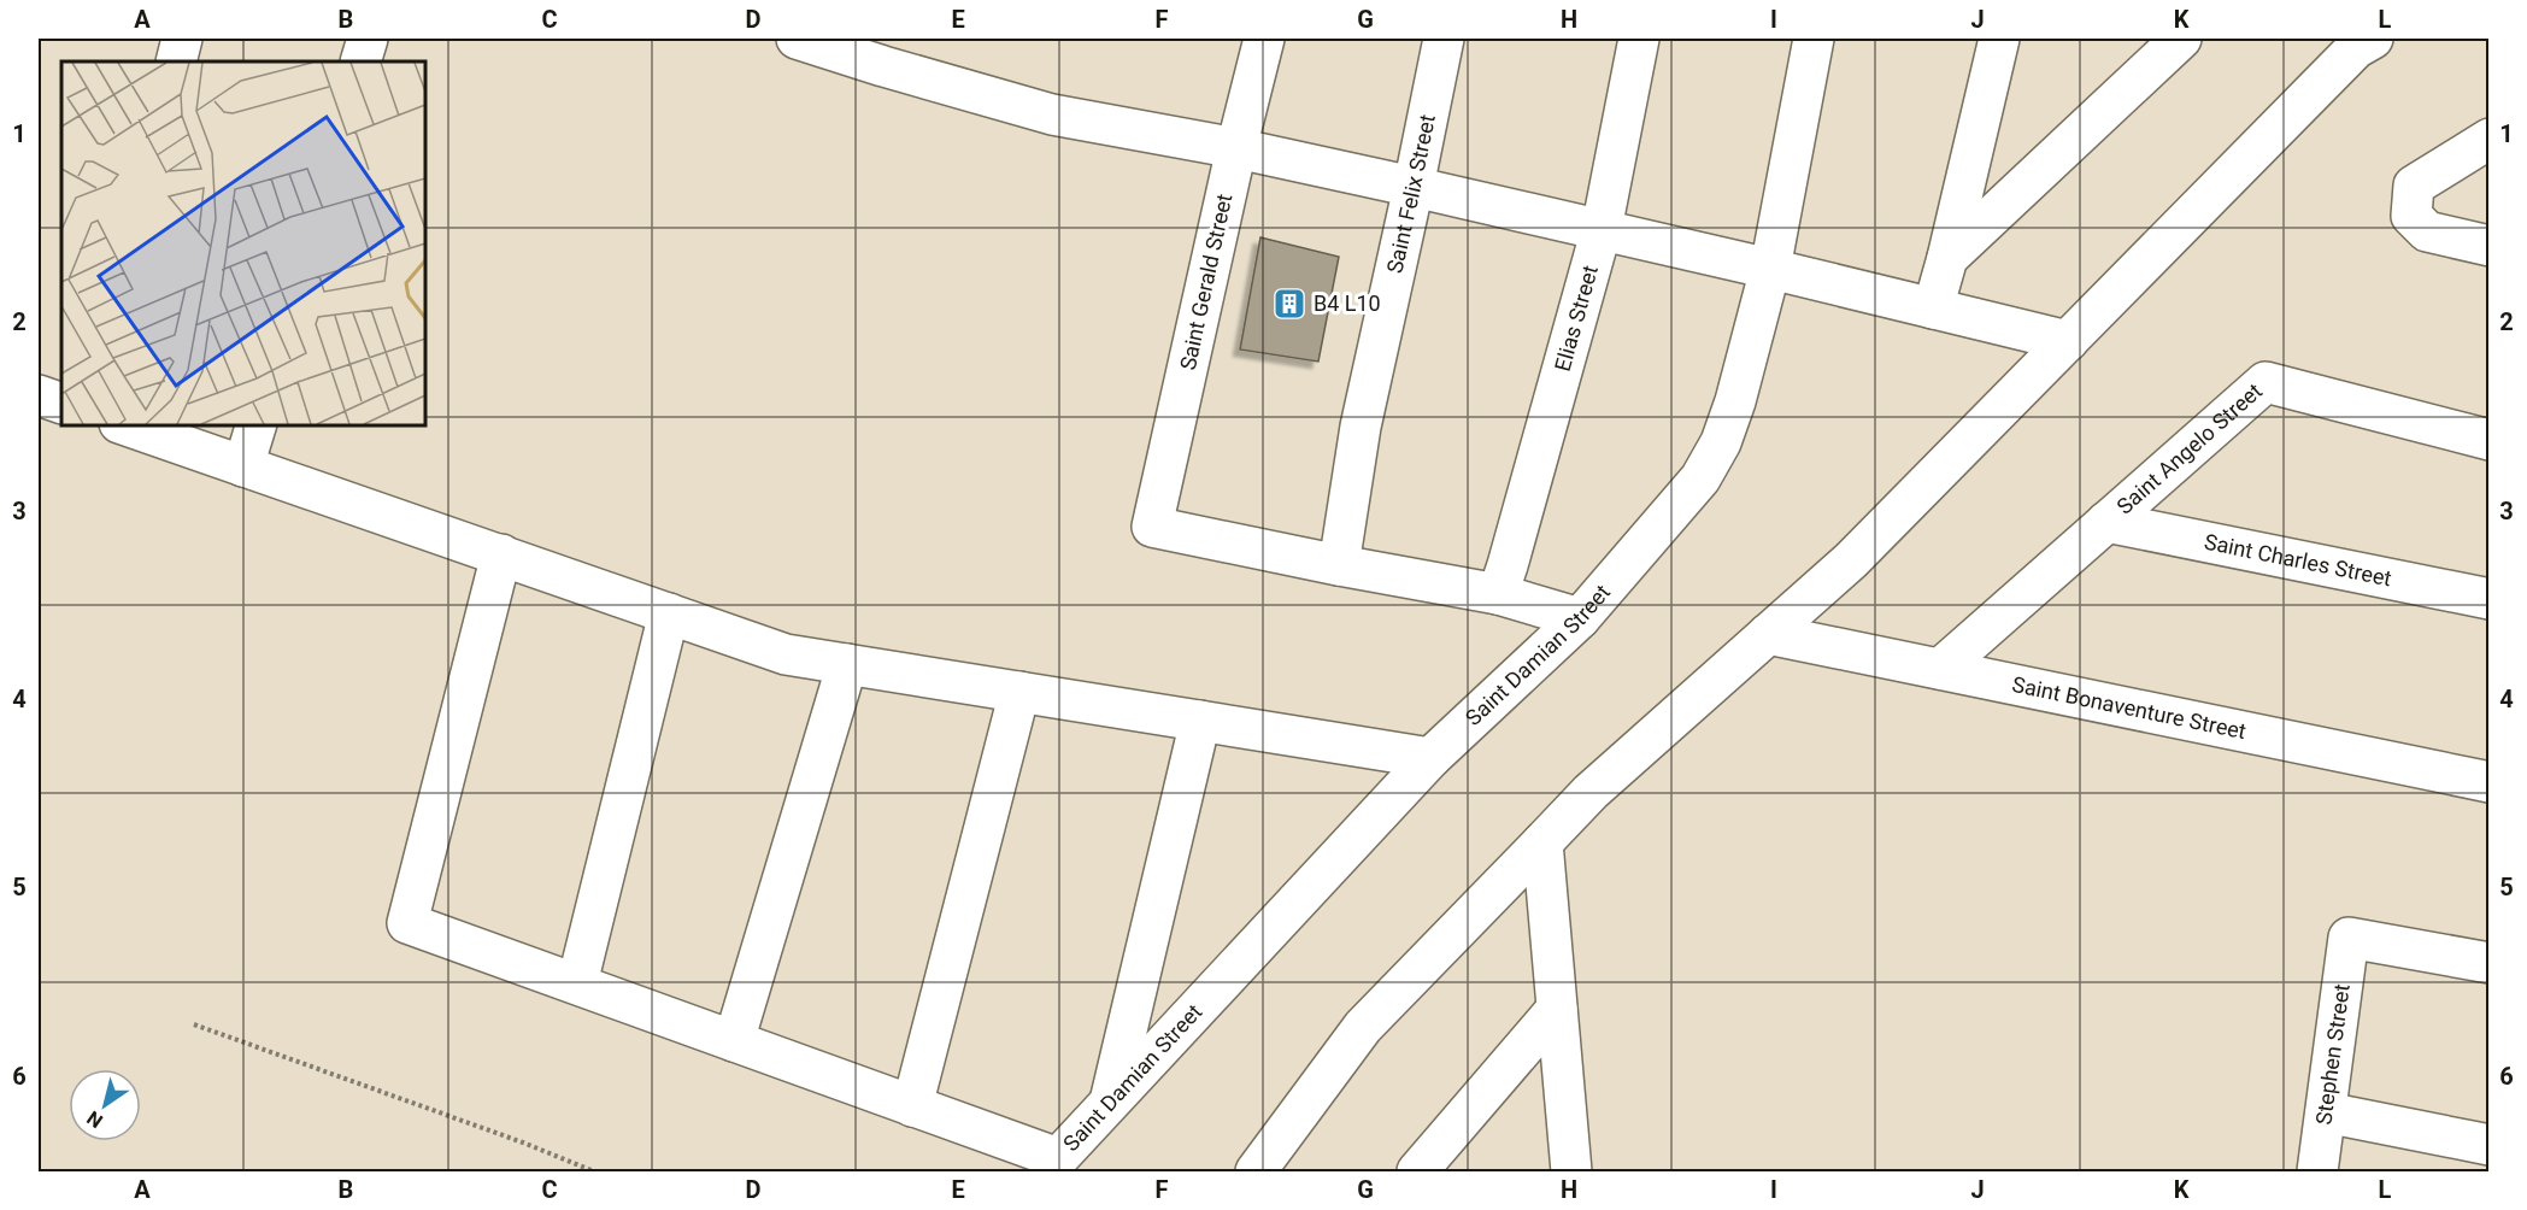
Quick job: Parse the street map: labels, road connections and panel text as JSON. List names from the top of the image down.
{
  "streets": {
    "street": [
      "Saint Felix Street",
      "Saint Gerald Street",
      "Elias Street",
      "Saint Angelo Street",
      "Saint Charles Street",
      "Saint Damian Street",
      "Saint Bonaventure Street",
      "Stephen Street"
    ]
  },
  "crossings": [
    ["Saint Felix Street", "Saint Gerald Street"],
    ["Saint Angelo Street", "Saint Charles Street"],
    ["Saint Angelo Street", "Saint Bonaventure Street"]
  ],
  "places": {
    "building": ["B4 L10"]
  },
  "north": "bottom left",
  "grid": {
    "columns": [
      "A",
      "B",
      "C",
      "D",
      "E",
      "F",
      "G",
      "H",
      "I",
      "J",
      "K",
      "L"
    ],
    "rows": [
      "1",
      "2",
      "3",
      "4",
      "5",
      "6"
    ]
  }
}
